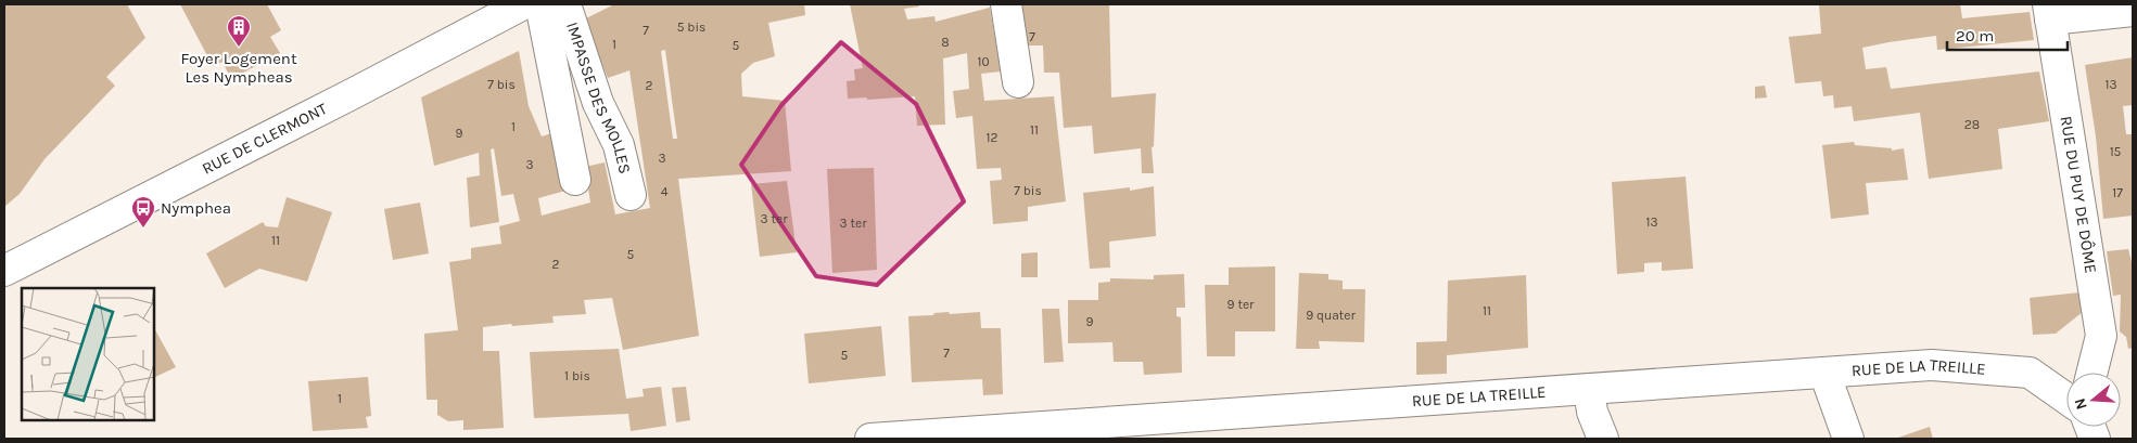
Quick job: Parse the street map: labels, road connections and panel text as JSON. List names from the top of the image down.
{
  "streets": {
    "street": [
      "IMPASSE DES MOLLES",
      "RUE DE CLERMONT",
      "RUE DU PUY DE DÔME",
      "RUE DE LA TREILLE"
    ]
  },
  "places": {
    "building": ["Foyer Logement Les Nympheas"],
    "bus stop": ["Nymphea"]
  },
  "house_numbers": [
    "5 bis",
    "7",
    "7",
    "8",
    "1",
    "5",
    "10",
    "7 bis",
    "13",
    "2",
    "28",
    "1",
    "11",
    "9",
    "12",
    "15",
    "3",
    "3",
    "7 bis",
    "4",
    "17",
    "3 ter",
    "13",
    "3 ter",
    "11",
    "5",
    "2",
    "9 ter",
    "11",
    "9 quater",
    "9",
    "7",
    "5",
    "1 bis",
    "1"
  ],
  "scale_bar": "20 m",
  "north": "left"
}
